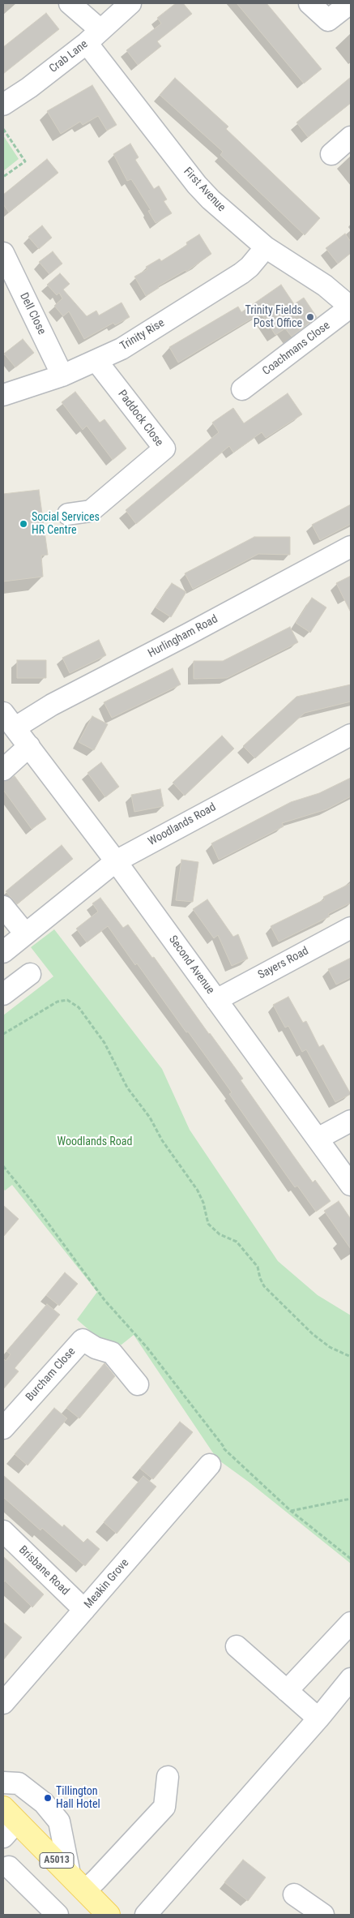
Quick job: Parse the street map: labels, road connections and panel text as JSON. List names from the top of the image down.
{
  "streets": {
    "main road": ["A5013"],
    "street": [
      "Crab Lane",
      "First Avenue",
      "Dell Close",
      "Trinity Rise",
      "Coachmans Close",
      "Paddock Close",
      "Hurlingham Road",
      "Woodlands Road",
      "Sayers Road",
      "Second Avenue",
      "Burcham Close",
      "Brisbane Road",
      "Meakin Grove"
    ]
  },
  "crossings": [
    ["Crab Lane", "First Avenue"],
    ["First Avenue", "Trinity Rise"],
    ["First Avenue", "Coachmans Close"],
    ["Dell Close", "Trinity Rise"],
    ["Trinity Rise", "Paddock Close"],
    ["Hurlingham Road", "Second Avenue"],
    ["Woodlands Road", "Second Avenue"],
    ["Sayers Road", "Second Avenue"],
    ["Brisbane Road", "Meakin Grove"]
  ],
  "parks": ["Woodlands Road"],
  "places": ["Trinity Fields Post Office", "Social Services HR Centre", "Tillington Hall Hotel"]
}
